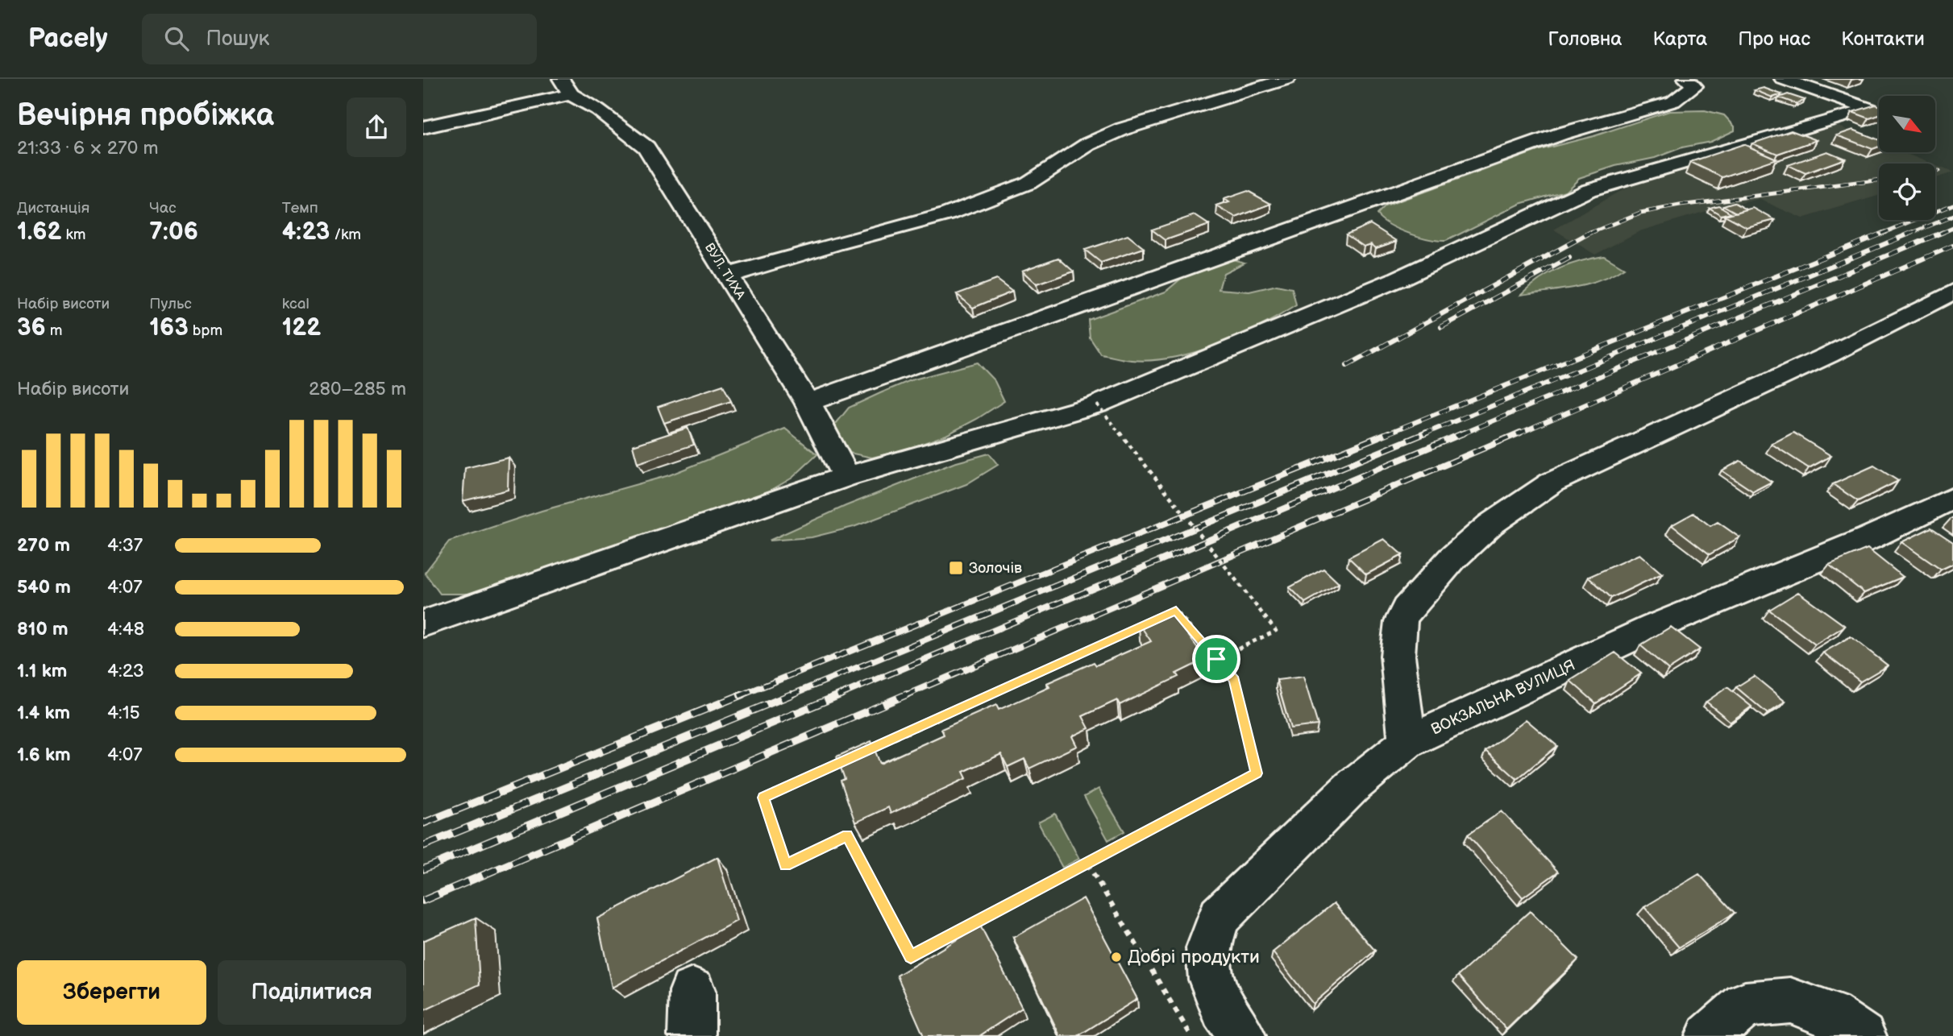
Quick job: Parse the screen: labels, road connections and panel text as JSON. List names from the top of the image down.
{
  "streets": {
    "street": ["ВУЛ. ТИХА", "ВОКЗАЛЬНА ВУЛИЦЯ"]
  },
  "places": {
    "transit": ["Золочів"],
    "other": ["Добрі продукти"]
  },
  "north": "bottom right",
  "page": {
    "header": "Pacely",
    "search": "Пошук",
    "nav": [
      "Головна",
      "Карта",
      "Про нас",
      "Контакти"
    ],
    "heading": ["Вечірня пробіжка", "21:33 · 6 × 270 m"],
    "stats": [
      ["Дистанція", "1.62 km"],
      ["Час", "7:06"],
      ["Темп", "4:23 /km"],
      ["Набір висоти", "36 m"],
      ["Пульс", "163 bpm"],
      ["kcal", "122"]
    ],
    "chart": ["Набір висоти", "280–285 m"],
    "list": [
      {
        "name": "270 m",
        "note": "4:37"
      },
      {
        "name": "540 m",
        "note": "4:07"
      },
      {
        "name": "810 m",
        "note": "4:48"
      },
      {
        "name": "1.1 km",
        "note": "4:23"
      },
      {
        "name": "1.4 km",
        "note": "4:15"
      },
      {
        "name": "1.6 km",
        "note": "4:07"
      }
    ],
    "buttons": ["Зберегти", "Поділитися"]
  }
}
